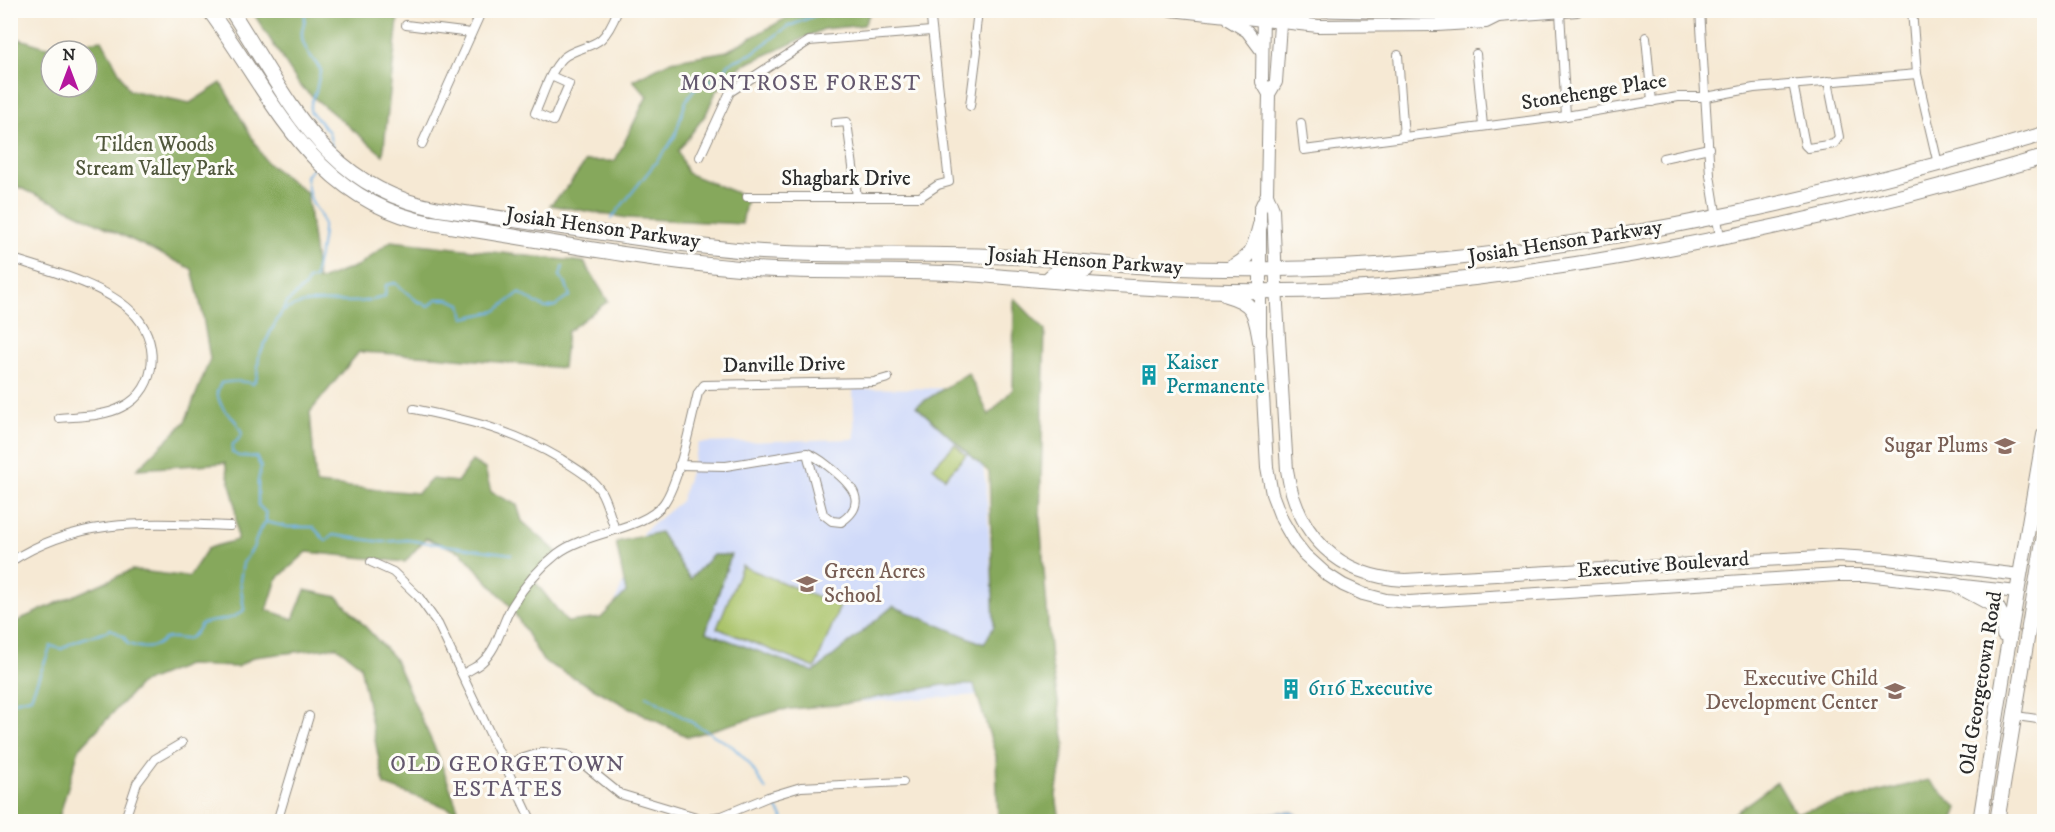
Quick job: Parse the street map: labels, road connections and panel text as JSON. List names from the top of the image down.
{
  "streets": {
    "main road": ["Josiah Henson Parkway", "Executive Boulevard", "Old Georgetown Road"],
    "street": ["Stonehenge Place", "Shagbark Drive", "Danville Drive"]
  },
  "crossings": [
    ["Josiah Henson Parkway", "Executive Boulevard"],
    ["Executive Boulevard", "Old Georgetown Road"]
  ],
  "districts": ["MONTROSE FOREST", "OLD GEORGETOWN ESTATES"],
  "parks": ["Tilden Woods Stream Valley Park"],
  "places": {
    "building": ["Kaiser Permanente", "6116 Executive"],
    "school or university": ["Sugar Plums", "Green Acres School", "Executive Child Development Center"]
  },
  "north": "top"
}
